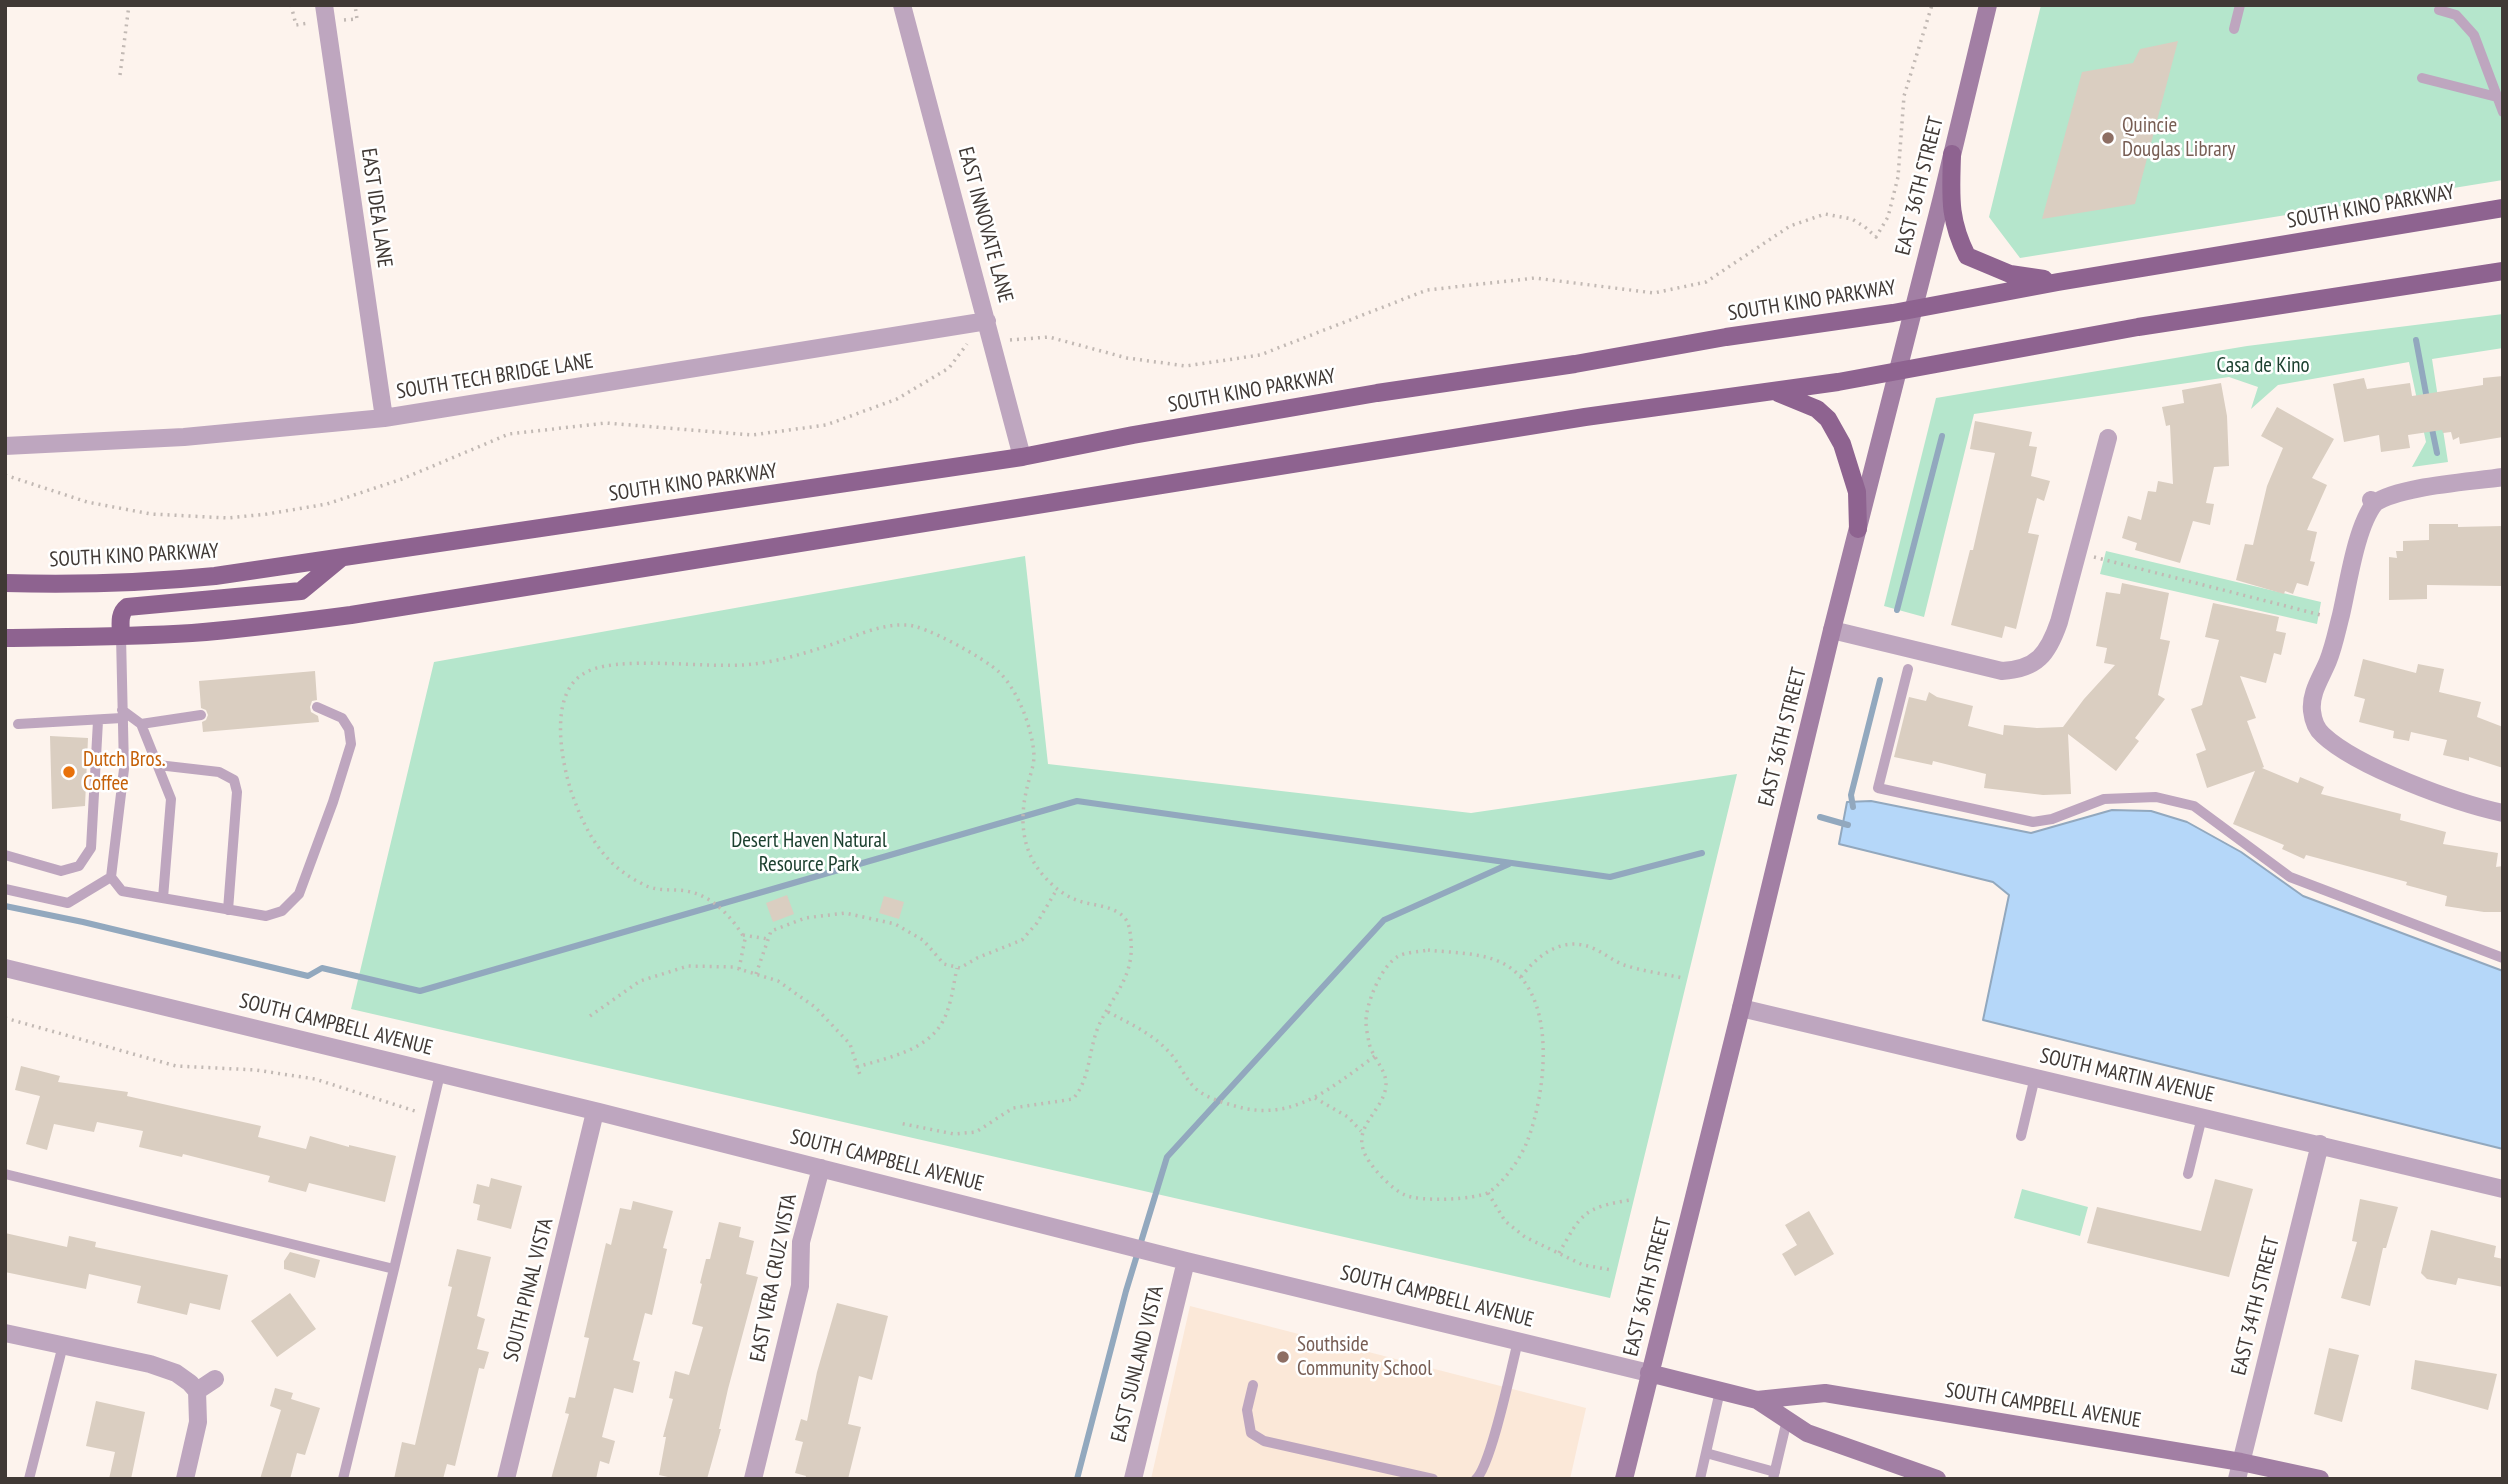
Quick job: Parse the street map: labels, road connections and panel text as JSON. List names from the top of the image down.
{
  "streets": {
    "main road": ["EAST 36TH STREET", "SOUTH KINO PARKWAY", "SOUTH CAMPBELL AVENUE"],
    "street": [
      "EAST IDEA LANE",
      "EAST INNOVATE LANE",
      "SOUTH TECH BRIDGE LANE",
      "SOUTH MARTIN AVENUE",
      "EAST VERA CRUZ VISTA",
      "SOUTH PINAL VISTA",
      "EAST 34TH STREET",
      "EAST SUNLAND VISTA"
    ]
  },
  "crossings": [
    ["EAST 36TH STREET", "SOUTH KINO PARKWAY"],
    ["EAST 36TH STREET", "SOUTH CAMPBELL AVENUE"],
    ["EAST 36TH STREET", "SOUTH MARTIN AVENUE"],
    ["SOUTH KINO PARKWAY", "EAST INNOVATE LANE"],
    ["EAST IDEA LANE", "SOUTH TECH BRIDGE LANE"],
    ["EAST INNOVATE LANE", "SOUTH TECH BRIDGE LANE"],
    ["SOUTH CAMPBELL AVENUE", "EAST VERA CRUZ VISTA"],
    ["SOUTH CAMPBELL AVENUE", "SOUTH PINAL VISTA"],
    ["SOUTH CAMPBELL AVENUE", "EAST 34TH STREET"],
    ["SOUTH CAMPBELL AVENUE", "EAST SUNLAND VISTA"],
    ["SOUTH MARTIN AVENUE", "EAST 34TH STREET"]
  ],
  "parks": ["Casa de Kino", "Desert Haven Natural Resource Park"],
  "places": ["Quincie Douglas Library", "Dutch Bros. Coffee", "Southside Community School"]
}
